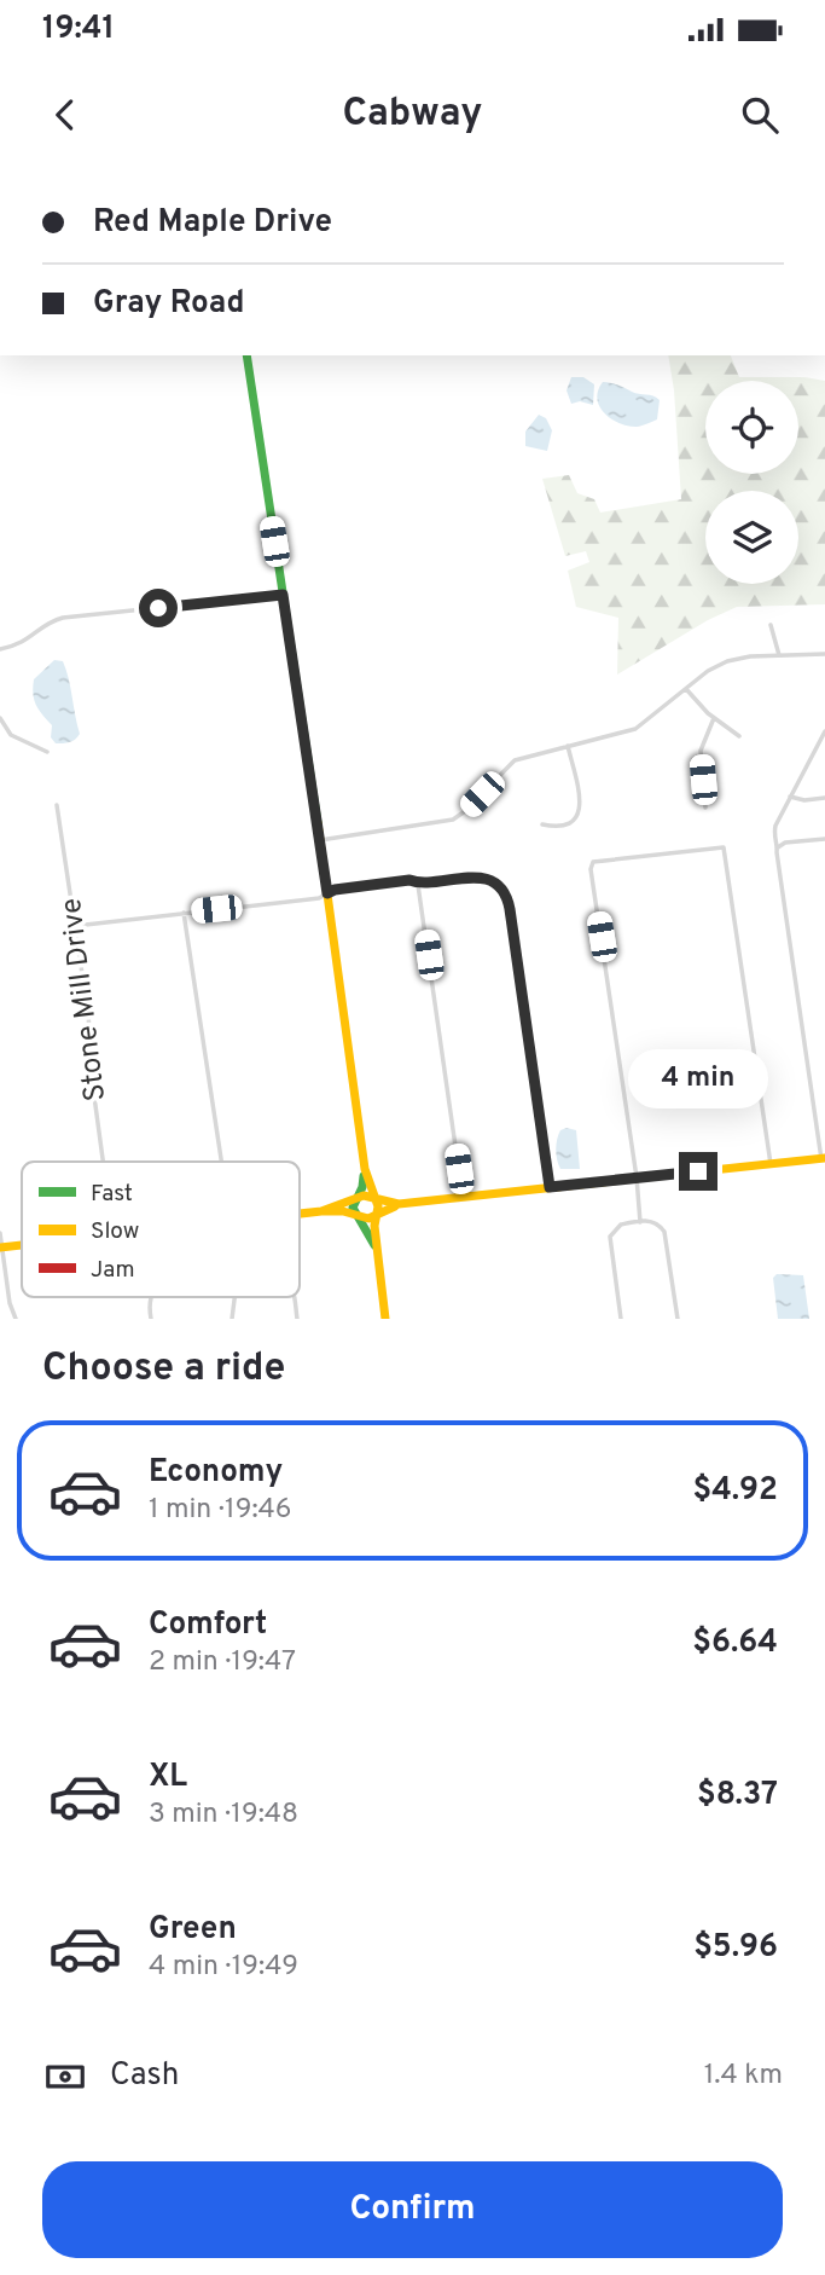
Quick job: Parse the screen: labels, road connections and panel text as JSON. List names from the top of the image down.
{
  "streets": {
    "street": ["Stone Mill Drive"]
  },
  "legend": ["Fast", "Slow", "Jam"],
  "page": {
    "status": "19:41",
    "header": "Cabway",
    "banner": ["Red Maple Drive", "Gray Road"],
    "bubble": "4 min",
    "heading": "Choose a ride",
    "list": [
      {
        "name": "Economy",
        "note": "1 min · 19:46",
        "value": "$4.92"
      },
      {
        "name": "Comfort",
        "note": "2 min · 19:47",
        "value": "$6.64"
      },
      {
        "name": "XL",
        "note": "3 min · 19:48",
        "value": "$8.37"
      },
      {
        "name": "Green",
        "note": "4 min · 19:49",
        "value": "$5.96"
      }
    ],
    "pay": ["Cash", "1.4 km"],
    "buttons": "Confirm"
  }
}
